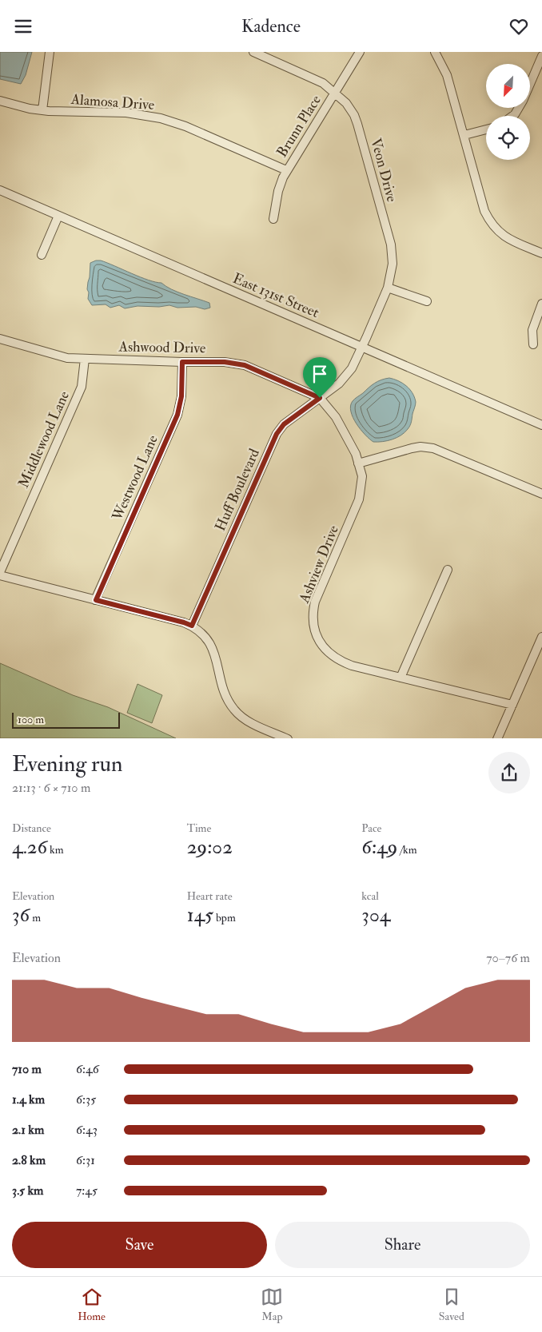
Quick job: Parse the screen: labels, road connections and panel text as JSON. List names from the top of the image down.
{
  "streets": {
    "street": [
      "Alamosa Drive",
      "Brunn Place",
      "Veon Drive",
      "East 131st Street",
      "Ashwood Drive",
      "Middlewood Lane",
      "Westwood Lane",
      "Huff Boulevard",
      "Ashview Drive"
    ]
  },
  "crossings": [
    ["Alamosa Drive", "Brunn Place"],
    ["Brunn Place", "Veon Drive"],
    ["Veon Drive", "East 131st Street"],
    ["Veon Drive", "Huff Boulevard"],
    ["East 131st Street", "Huff Boulevard"],
    ["Ashwood Drive", "Middlewood Lane"],
    ["Ashwood Drive", "Westwood Lane"],
    ["Ashwood Drive", "Huff Boulevard"],
    ["Ashwood Drive", "Ashview Drive"],
    ["Huff Boulevard", "Ashview Drive"]
  ],
  "scale_bar": "100 m",
  "north": "bottom left",
  "page": {
    "header": "Kadence",
    "scale": "100 m",
    "heading": ["Evening run", "21:13 · 6 × 710 m"],
    "stats": [
      ["Distance", "4.26 km"],
      ["Time", "29:02"],
      ["Pace", "6:49 /km"],
      ["Elevation", "36 m"],
      ["Heart rate", "145 bpm"],
      ["kcal", "304"]
    ],
    "chart": ["Elevation", "70–76 m"],
    "list": [
      {
        "name": "710 m",
        "note": "6:46"
      },
      {
        "name": "1.4 km",
        "note": "6:35"
      },
      {
        "name": "2.1 km",
        "note": "6:43"
      },
      {
        "name": "2.8 km",
        "note": "6:31"
      },
      {
        "name": "3.5 km",
        "note": "7:45"
      }
    ],
    "buttons": ["Save", "Share"],
    "tabs": ["Home", "Map", "Saved"]
  }
}
